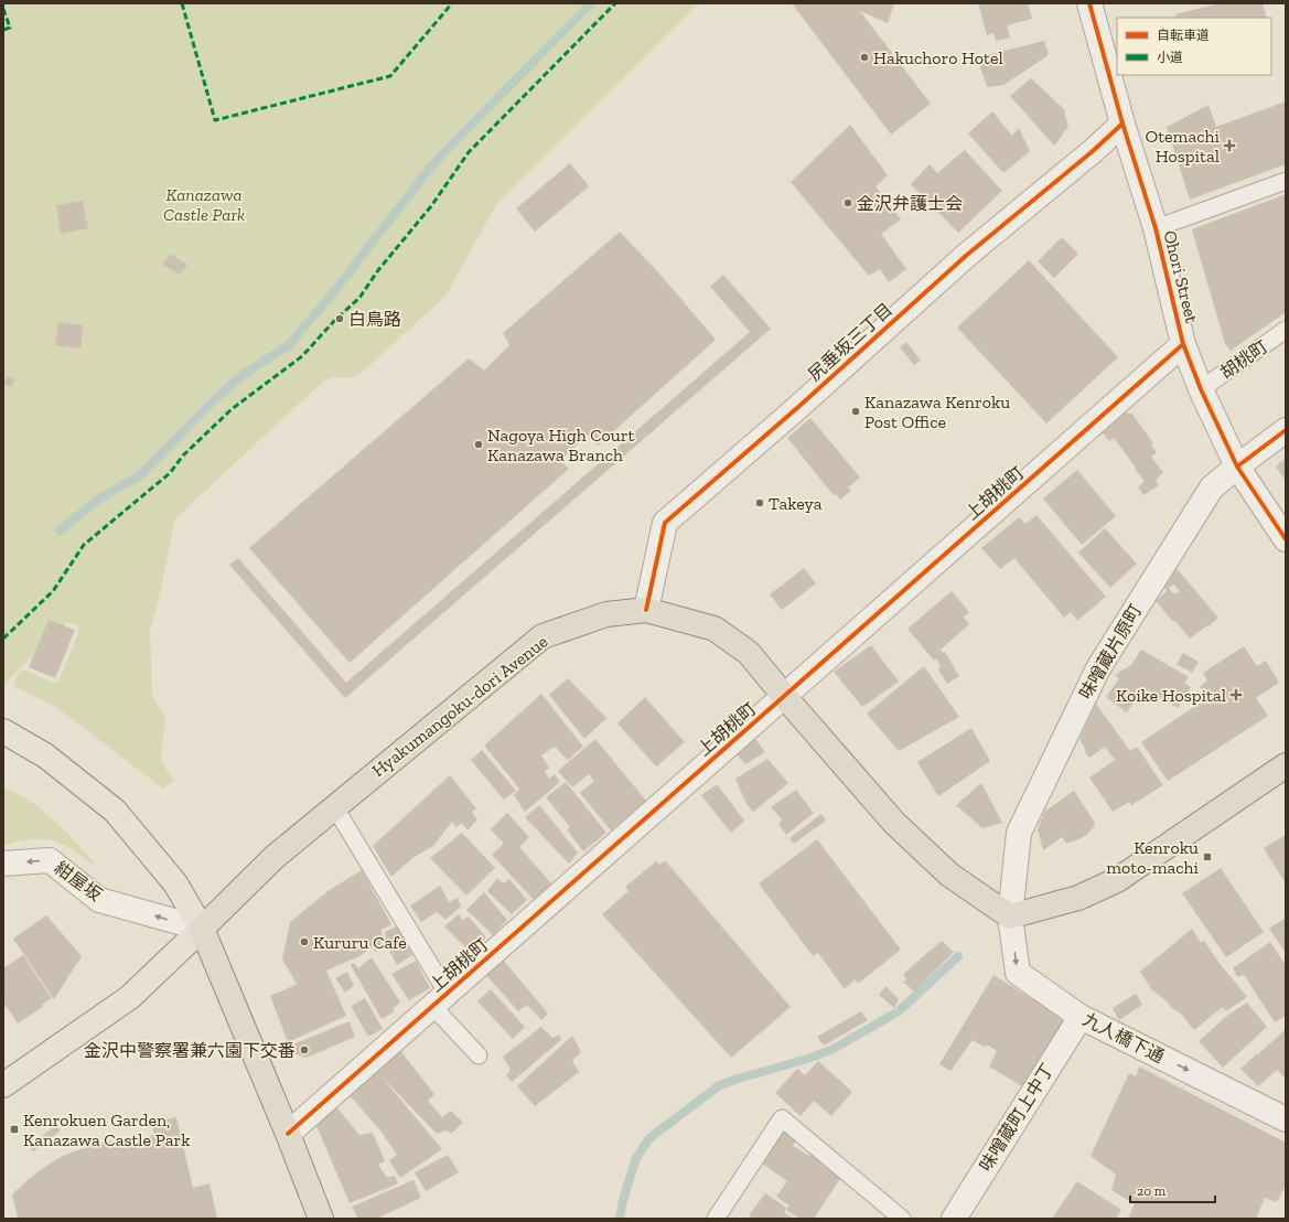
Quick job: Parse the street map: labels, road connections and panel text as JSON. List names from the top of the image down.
{
  "streets": {
    "highway": ["Hyakumangoku-dori Avenue"],
    "street": [
      "Ohori Street",
      "尻垂坂三丁目",
      "上胡桃町",
      "味噌蔵片原町",
      "紺屋坂",
      "九人橋下通",
      "味噌蔵町上中丁"
    ],
    "lane": ["胡桃町"]
  },
  "crossings": [
    ["Ohori Street", "尻垂坂三丁目"],
    ["Ohori Street", "胡桃町"],
    ["Ohori Street", "上胡桃町"],
    ["Ohori Street", "味噌蔵片原町"],
    ["尻垂坂三丁目", "Hyakumangoku-dori Avenue"],
    ["上胡桃町", "Hyakumangoku-dori Avenue"],
    ["味噌蔵片原町", "Hyakumangoku-dori Avenue"],
    ["味噌蔵片原町", "九人橋下通"],
    ["Hyakumangoku-dori Avenue", "紺屋坂"],
    ["Hyakumangoku-dori Avenue", "九人橋下通"],
    ["九人橋下通", "味噌蔵町上中丁"]
  ],
  "one_way": ["紺屋坂", "九人橋下通"],
  "parks": ["Kanazawa Castle Park"],
  "places": {
    "other": [
      "Hakuchoro Hotel",
      "金沢弁護士会",
      "白鳥路",
      "Kanazawa Kenroku Post Office",
      "Nagoya High Court Kanazawa Branch",
      "Takeya",
      "Kururu Cafe",
      "金沢中警察署兼六園下交番"
    ],
    "health": ["Otemachi Hospital", "Koike Hospital"],
    "transit": ["Kenroku moto-machi", "Kenrokuen Garden, Kanazawa Castle Park"]
  },
  "legend": ["自転車道", "小道"],
  "scale_bar": "20 m"
}
